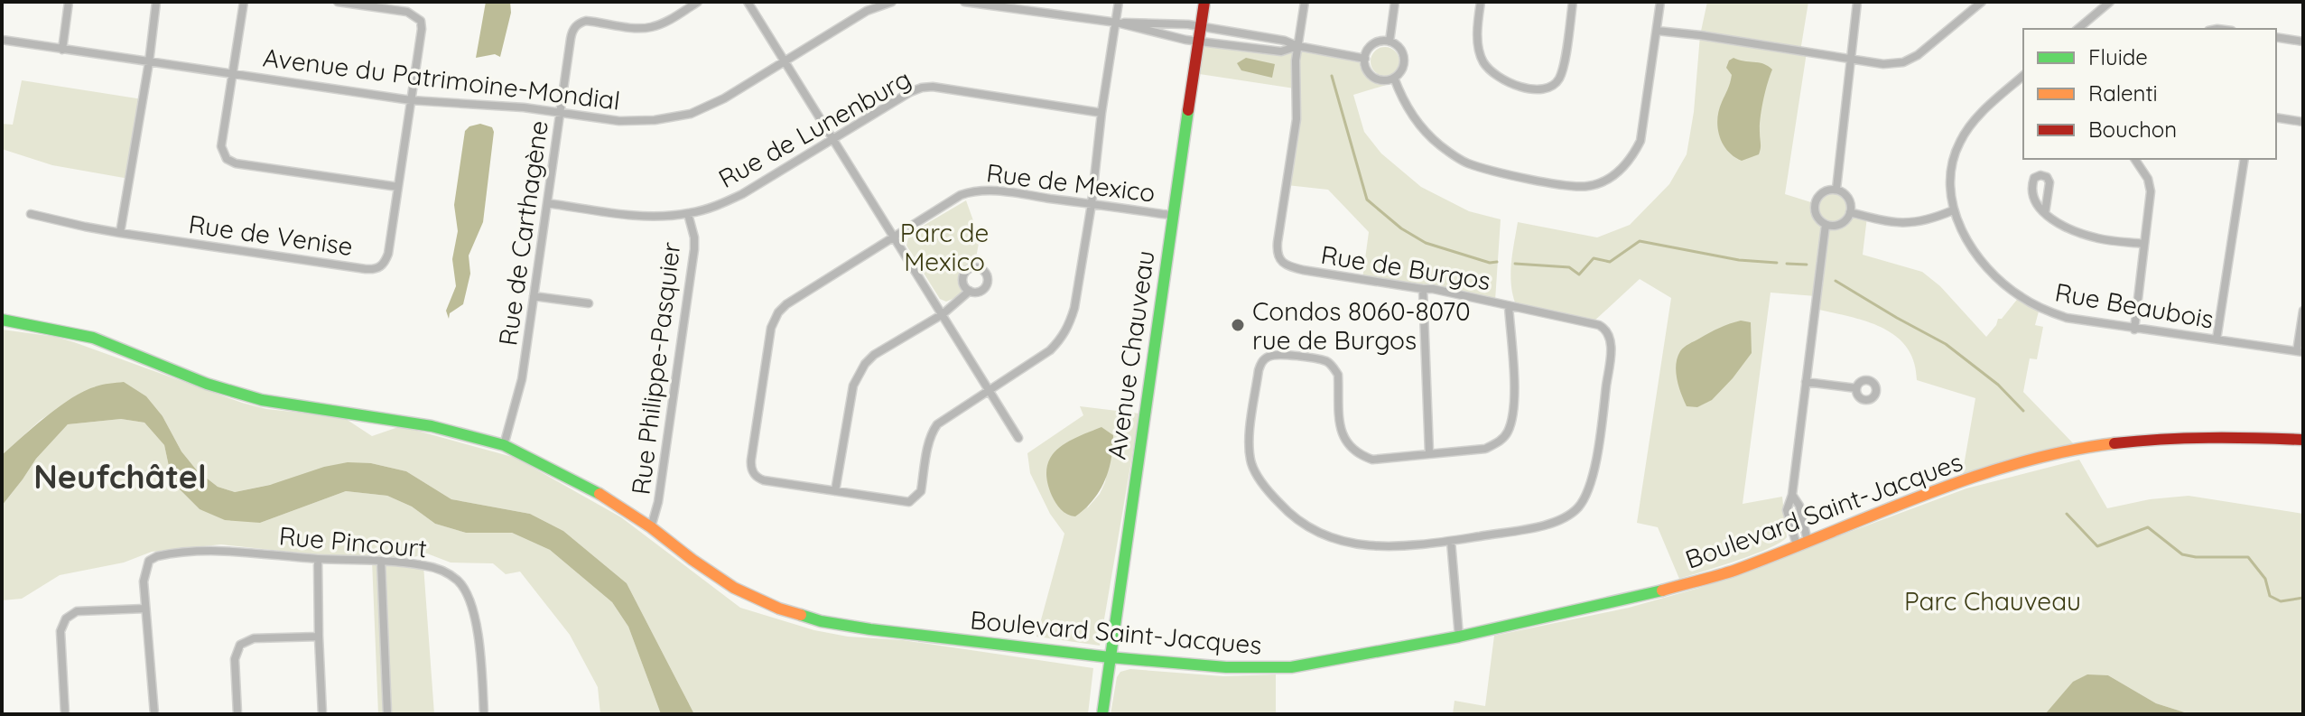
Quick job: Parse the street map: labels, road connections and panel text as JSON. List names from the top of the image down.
{
  "streets": {
    "street": [
      "Avenue du Patrimoine-Mondial",
      "Rue de Lunenburg",
      "Rue de Mexico",
      "Rue de Carthagène",
      "Rue de Venise",
      "Rue de Burgos",
      "Rue Beaubois",
      "Avenue Chauveau",
      "Rue Philippe-Pasquier",
      "Boulevard Saint-Jacques",
      "Rue Pincourt"
    ]
  },
  "crossings": [
    ["Avenue du Patrimoine-Mondial", "Rue de Carthagène"],
    ["Avenue du Patrimoine-Mondial", "Rue de Venise"],
    ["Rue de Lunenburg", "Rue de Carthagène"],
    ["Rue de Lunenburg", "Rue Philippe-Pasquier"],
    ["Rue de Mexico", "Avenue Chauveau"],
    ["Rue de Carthagène", "Boulevard Saint-Jacques"],
    ["Avenue Chauveau", "Boulevard Saint-Jacques"],
    ["Rue Philippe-Pasquier", "Boulevard Saint-Jacques"]
  ],
  "districts": ["Neufchâtel"],
  "parks": ["Parc de Mexico", "Parc Chauveau"],
  "places": ["Condos 8060-8070 rue de Burgos"],
  "legend": ["Fluide", "Ralenti", "Bouchon"]
}
